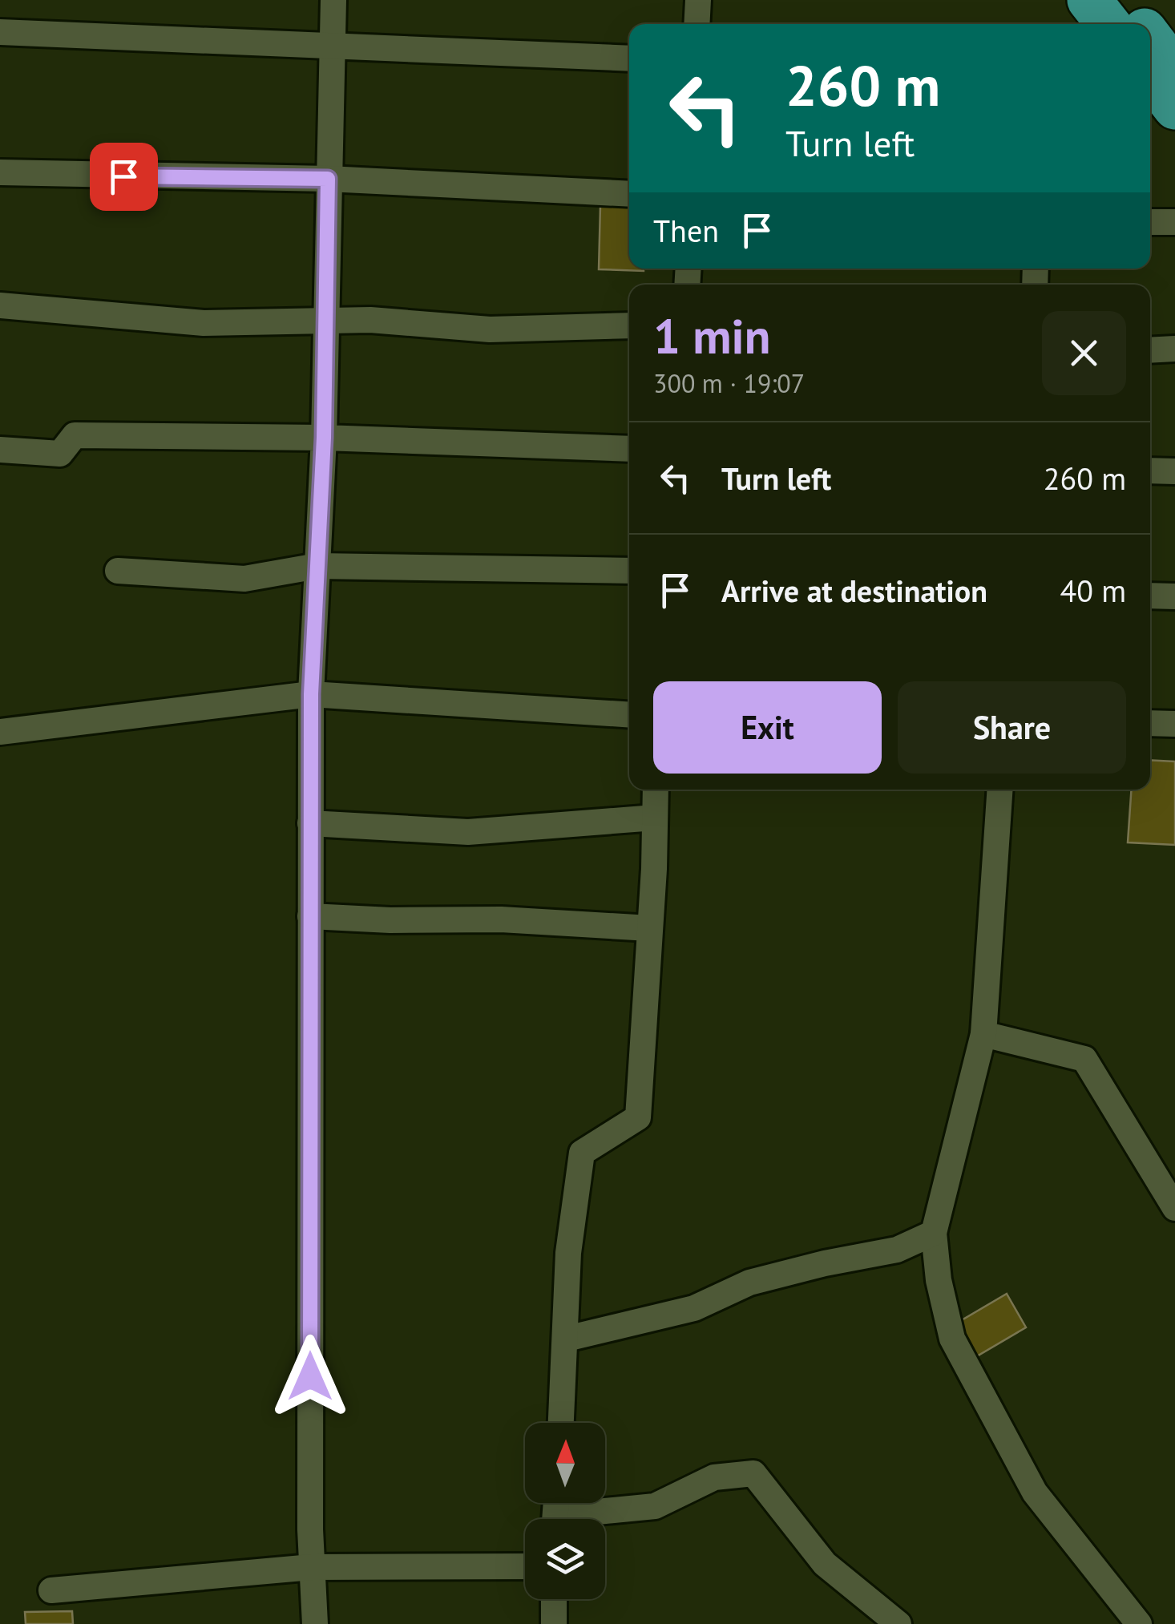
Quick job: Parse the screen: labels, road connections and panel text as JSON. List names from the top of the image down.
{
  "north": "top",
  "page": {
    "turn": ["260 m", "Turn left"],
    "then": "Then",
    "heading": ["1 min", "300 m · 19:07"],
    "list": [
      {
        "name": "Turn left",
        "value": "260 m"
      },
      {
        "name": "Arrive at destination",
        "value": "40 m"
      }
    ],
    "buttons": ["Exit", "Share"]
  }
}
